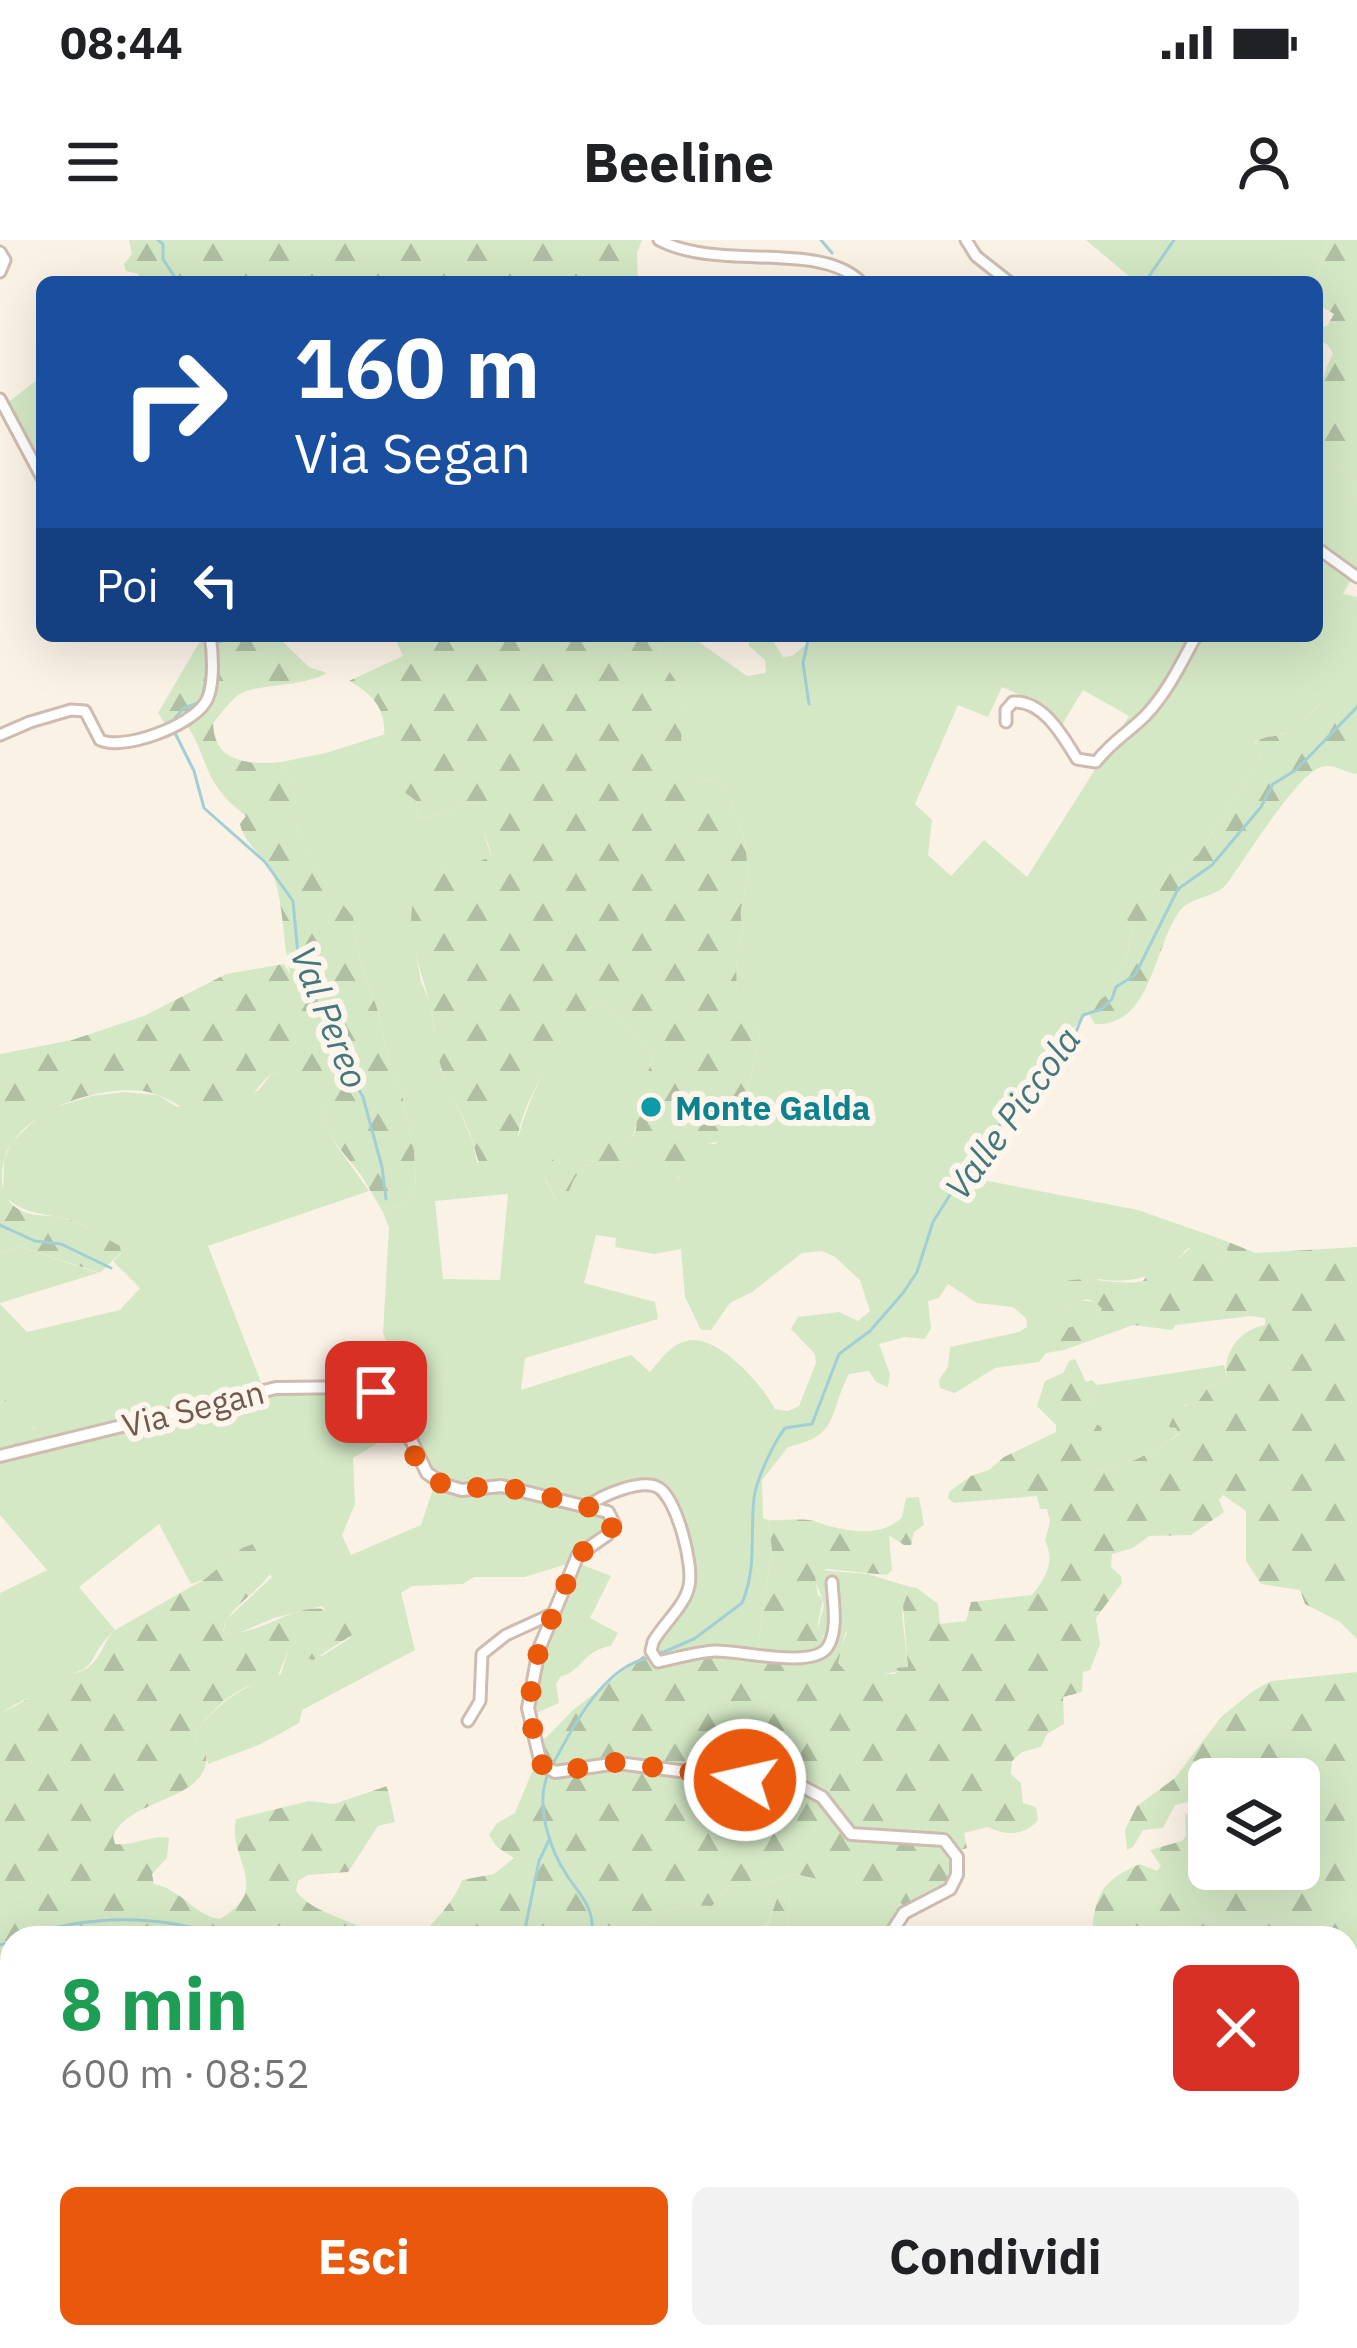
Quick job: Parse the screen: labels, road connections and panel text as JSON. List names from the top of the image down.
{
  "streets": {
    "street": ["Via Segan"]
  },
  "water": ["Val Pereo", "Valle Piccola"],
  "places": ["Monte Galda"],
  "page": {
    "status": "08:44",
    "header": "Beeline",
    "turn": ["160 m", "Via Segan"],
    "then": "Poi",
    "heading": ["8 min", "600 m · 08:52"],
    "buttons": ["Esci", "Condividi"]
  }
}
